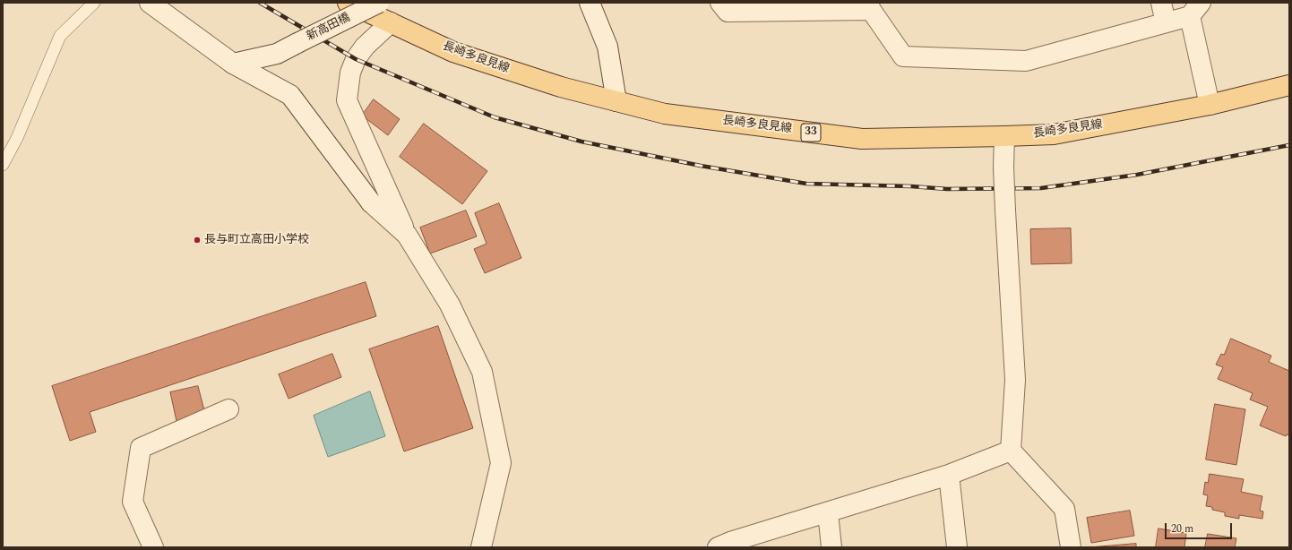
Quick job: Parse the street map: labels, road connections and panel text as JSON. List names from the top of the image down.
{
  "streets": {
    "main road": ["長崎多良見線", "33"],
    "street": ["新高田橋"]
  },
  "places": ["長与町立高田小学校"],
  "scale_bar": "20 m"
}
